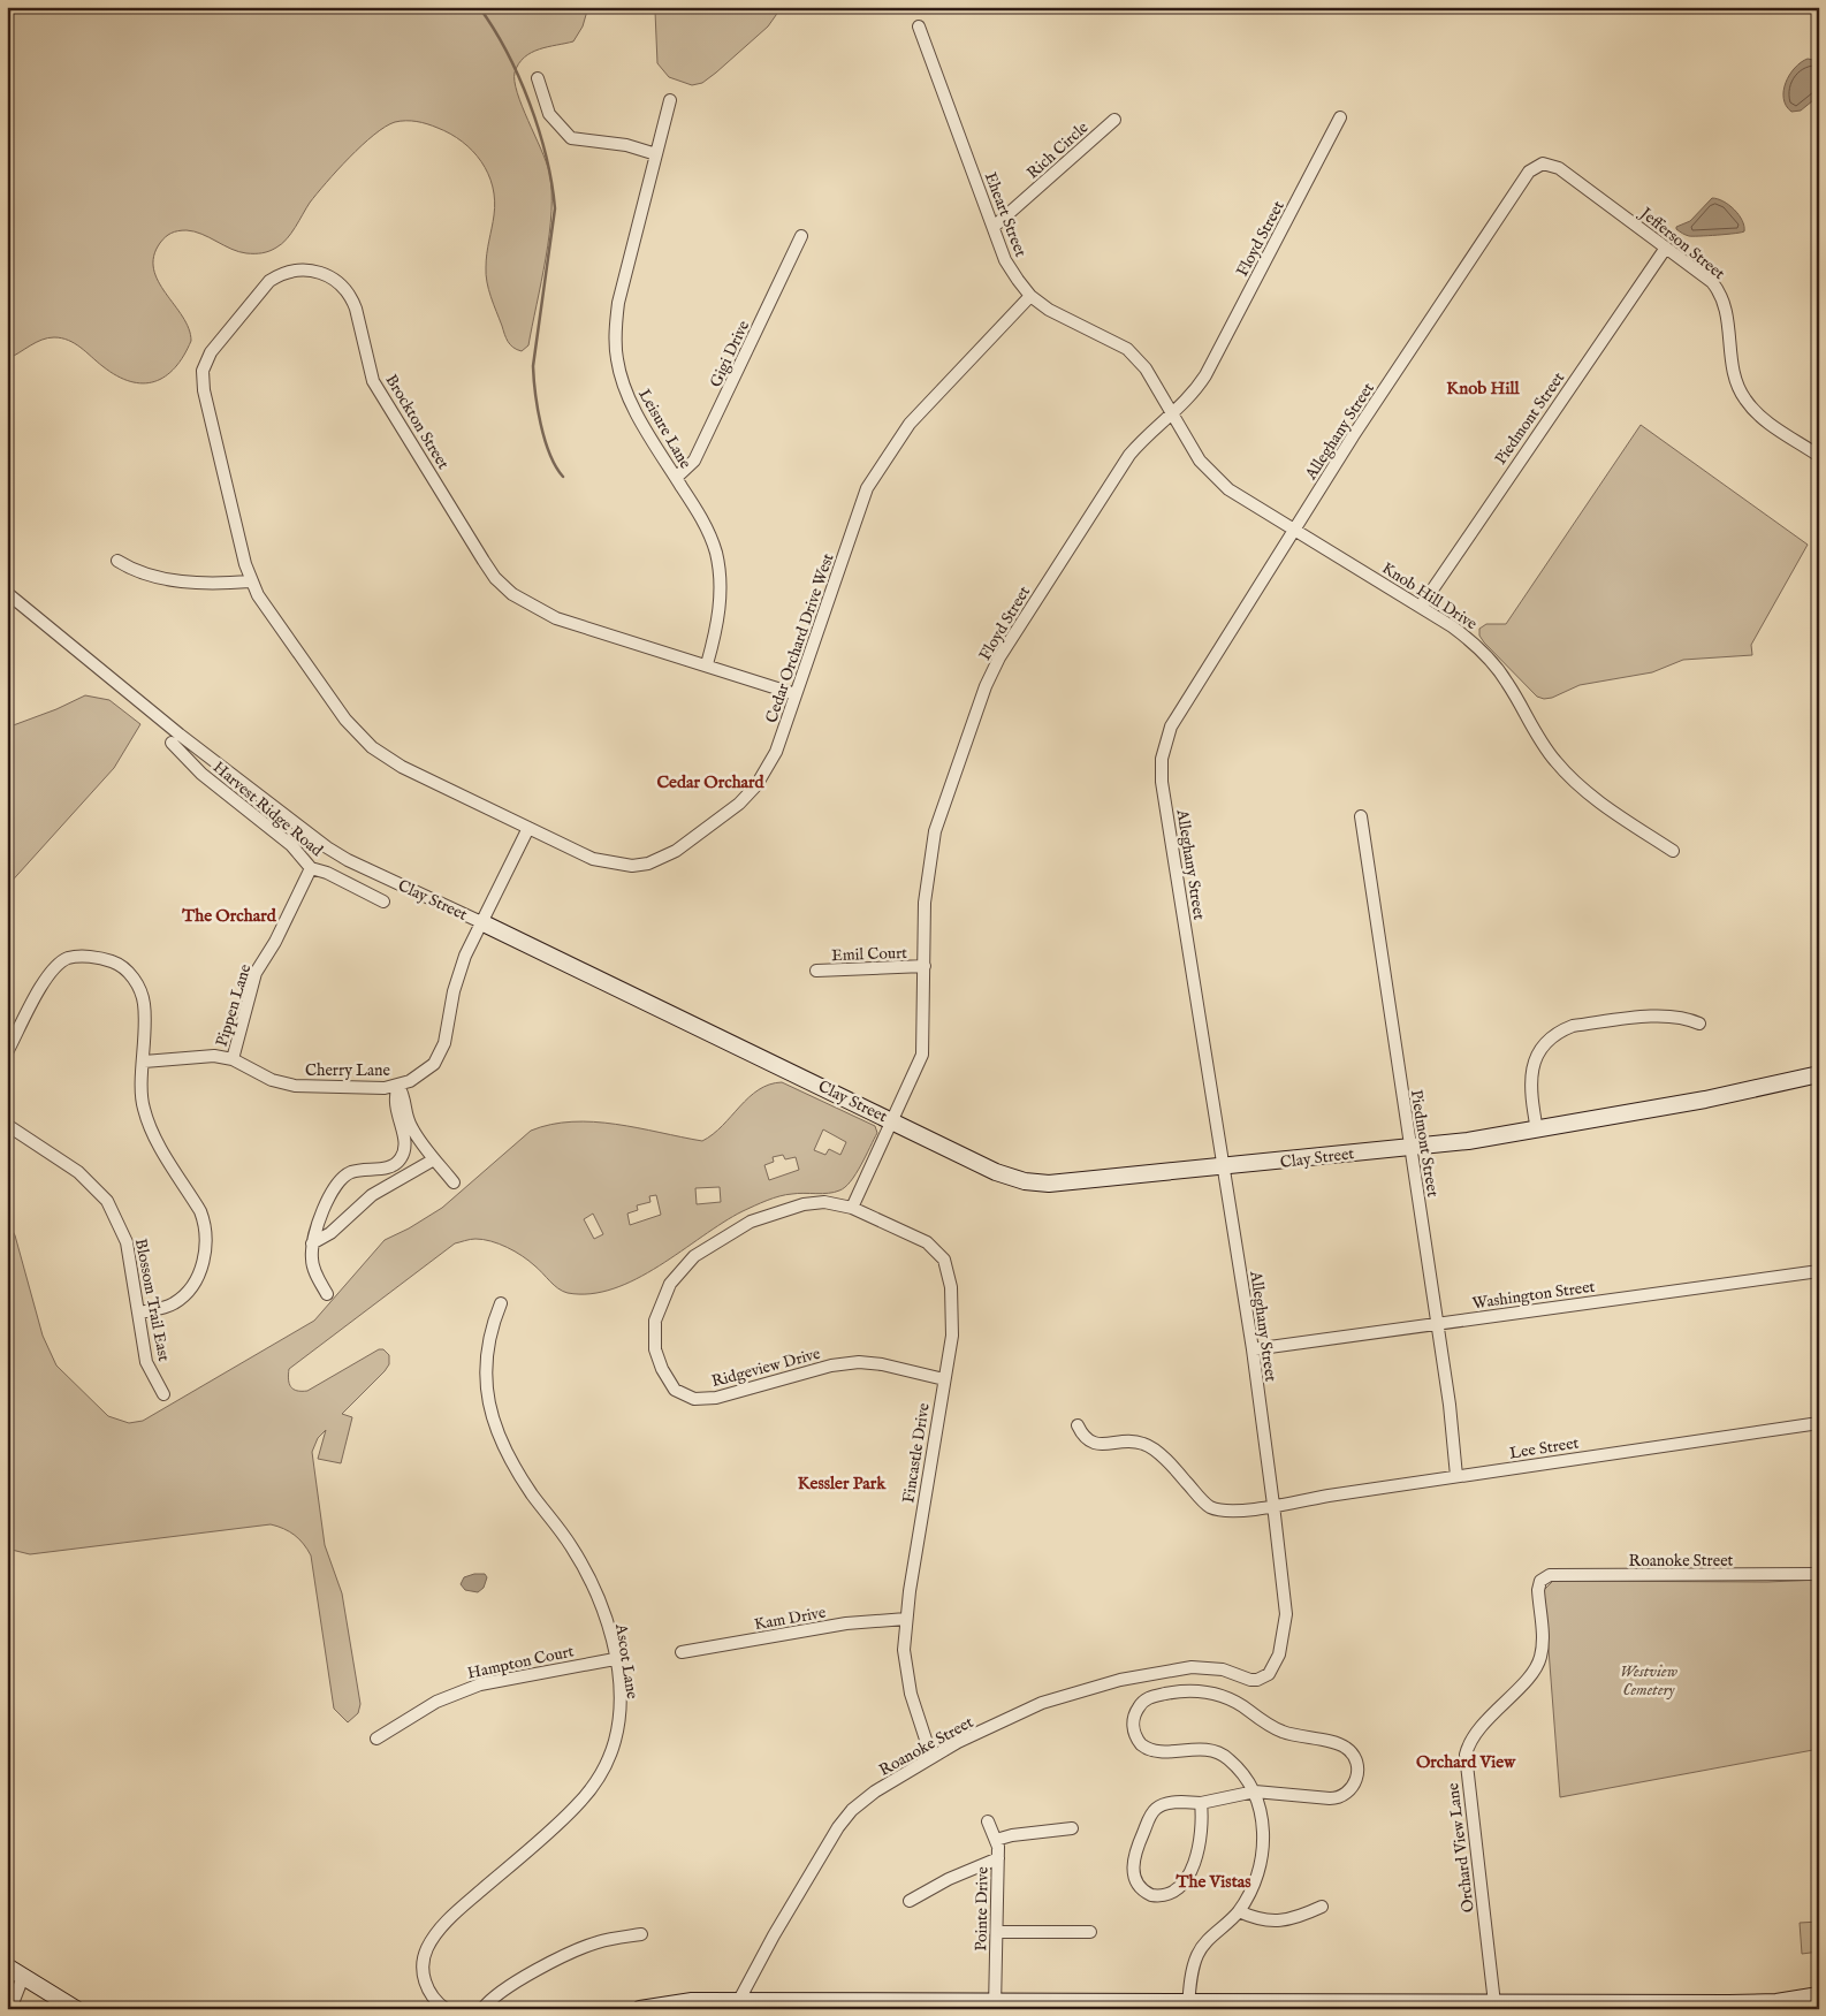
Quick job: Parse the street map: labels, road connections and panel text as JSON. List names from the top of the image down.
{
  "streets": {
    "street": [
      "Rich Circle",
      "Eheart Street",
      "Floyd Street",
      "Jefferson Street",
      "Gigi Drive",
      "Piedmont Street",
      "Brockton Street",
      "Leisure Lane",
      "Alleghany Street",
      "Knob Hill Drive",
      "Cedar Orchard Drive West",
      "Harvest Ridge Road",
      "Clay Street",
      "Emil Court",
      "Pippen Lane",
      "Cherry Lane",
      "Washington Street",
      "Blossom Trail East",
      "Ridgeview Drive",
      "Lee Street",
      "Fincastle Drive",
      "Roanoke Street",
      "Kam Drive",
      "Hampton Court",
      "Ascot Lane",
      "Orchard View Lane",
      "Pointe Drive"
    ]
  },
  "crossings": [
    ["Rich Circle", "Eheart Street"],
    ["Eheart Street", "Floyd Street"],
    ["Eheart Street", "Alleghany Street"],
    ["Eheart Street", "Knob Hill Drive"],
    ["Eheart Street", "Cedar Orchard Drive West"],
    ["Floyd Street", "Clay Street"],
    ["Floyd Street", "Emil Court"],
    ["Floyd Street", "Ridgeview Drive"],
    ["Floyd Street", "Fincastle Drive"],
    ["Jefferson Street", "Piedmont Street"],
    ["Jefferson Street", "Alleghany Street"],
    ["Gigi Drive", "Leisure Lane"],
    ["Piedmont Street", "Knob Hill Drive"],
    ["Piedmont Street", "Clay Street"],
    ["Piedmont Street", "Washington Street"],
    ["Piedmont Street", "Lee Street"],
    ["Brockton Street", "Leisure Lane"],
    ["Brockton Street", "Cedar Orchard Drive West"],
    ["Brockton Street", "Cherry Lane"],
    ["Alleghany Street", "Knob Hill Drive"],
    ["Alleghany Street", "Clay Street"],
    ["Alleghany Street", "Washington Street"],
    ["Alleghany Street", "Lee Street"],
    ["Alleghany Street", "Roanoke Street"],
    ["Cedar Orchard Drive West", "Cherry Lane"],
    ["Harvest Ridge Road", "Pippen Lane"],
    ["Clay Street", "Cherry Lane"],
    ["Pippen Lane", "Cherry Lane"],
    ["Ridgeview Drive", "Fincastle Drive"],
    ["Fincastle Drive", "Roanoke Street"],
    ["Fincastle Drive", "Kam Drive"],
    ["Roanoke Street", "Orchard View Lane"],
    ["Hampton Court", "Ascot Lane"]
  ],
  "districts": [
    "Knob Hill",
    "Cedar Orchard",
    "The Orchard",
    "Kessler Park",
    "Orchard View",
    "The Vistas"
  ],
  "parks": ["Westview Cemetery"]
}
